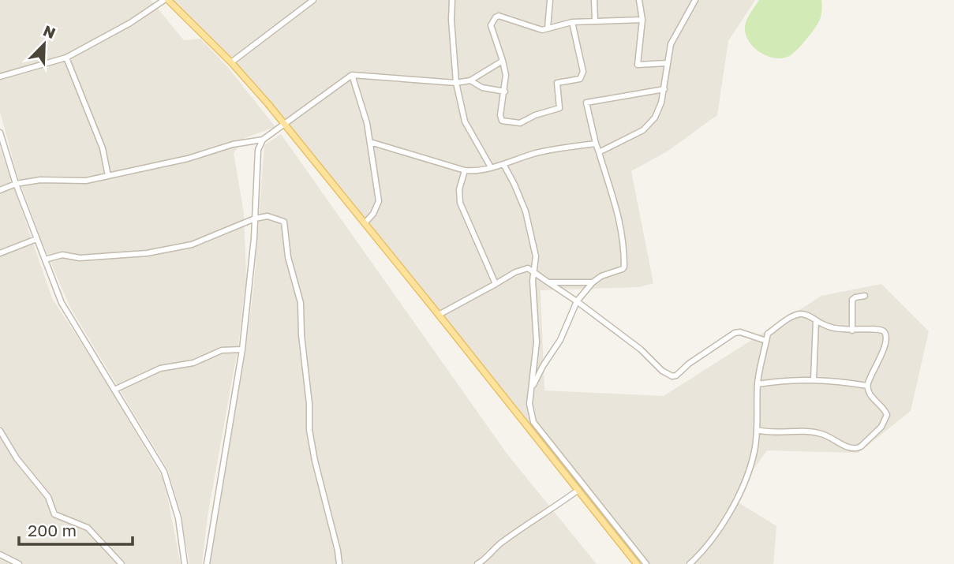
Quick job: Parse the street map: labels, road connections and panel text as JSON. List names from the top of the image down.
{
  "scale_bar": "200 m",
  "north": "top right"
}
